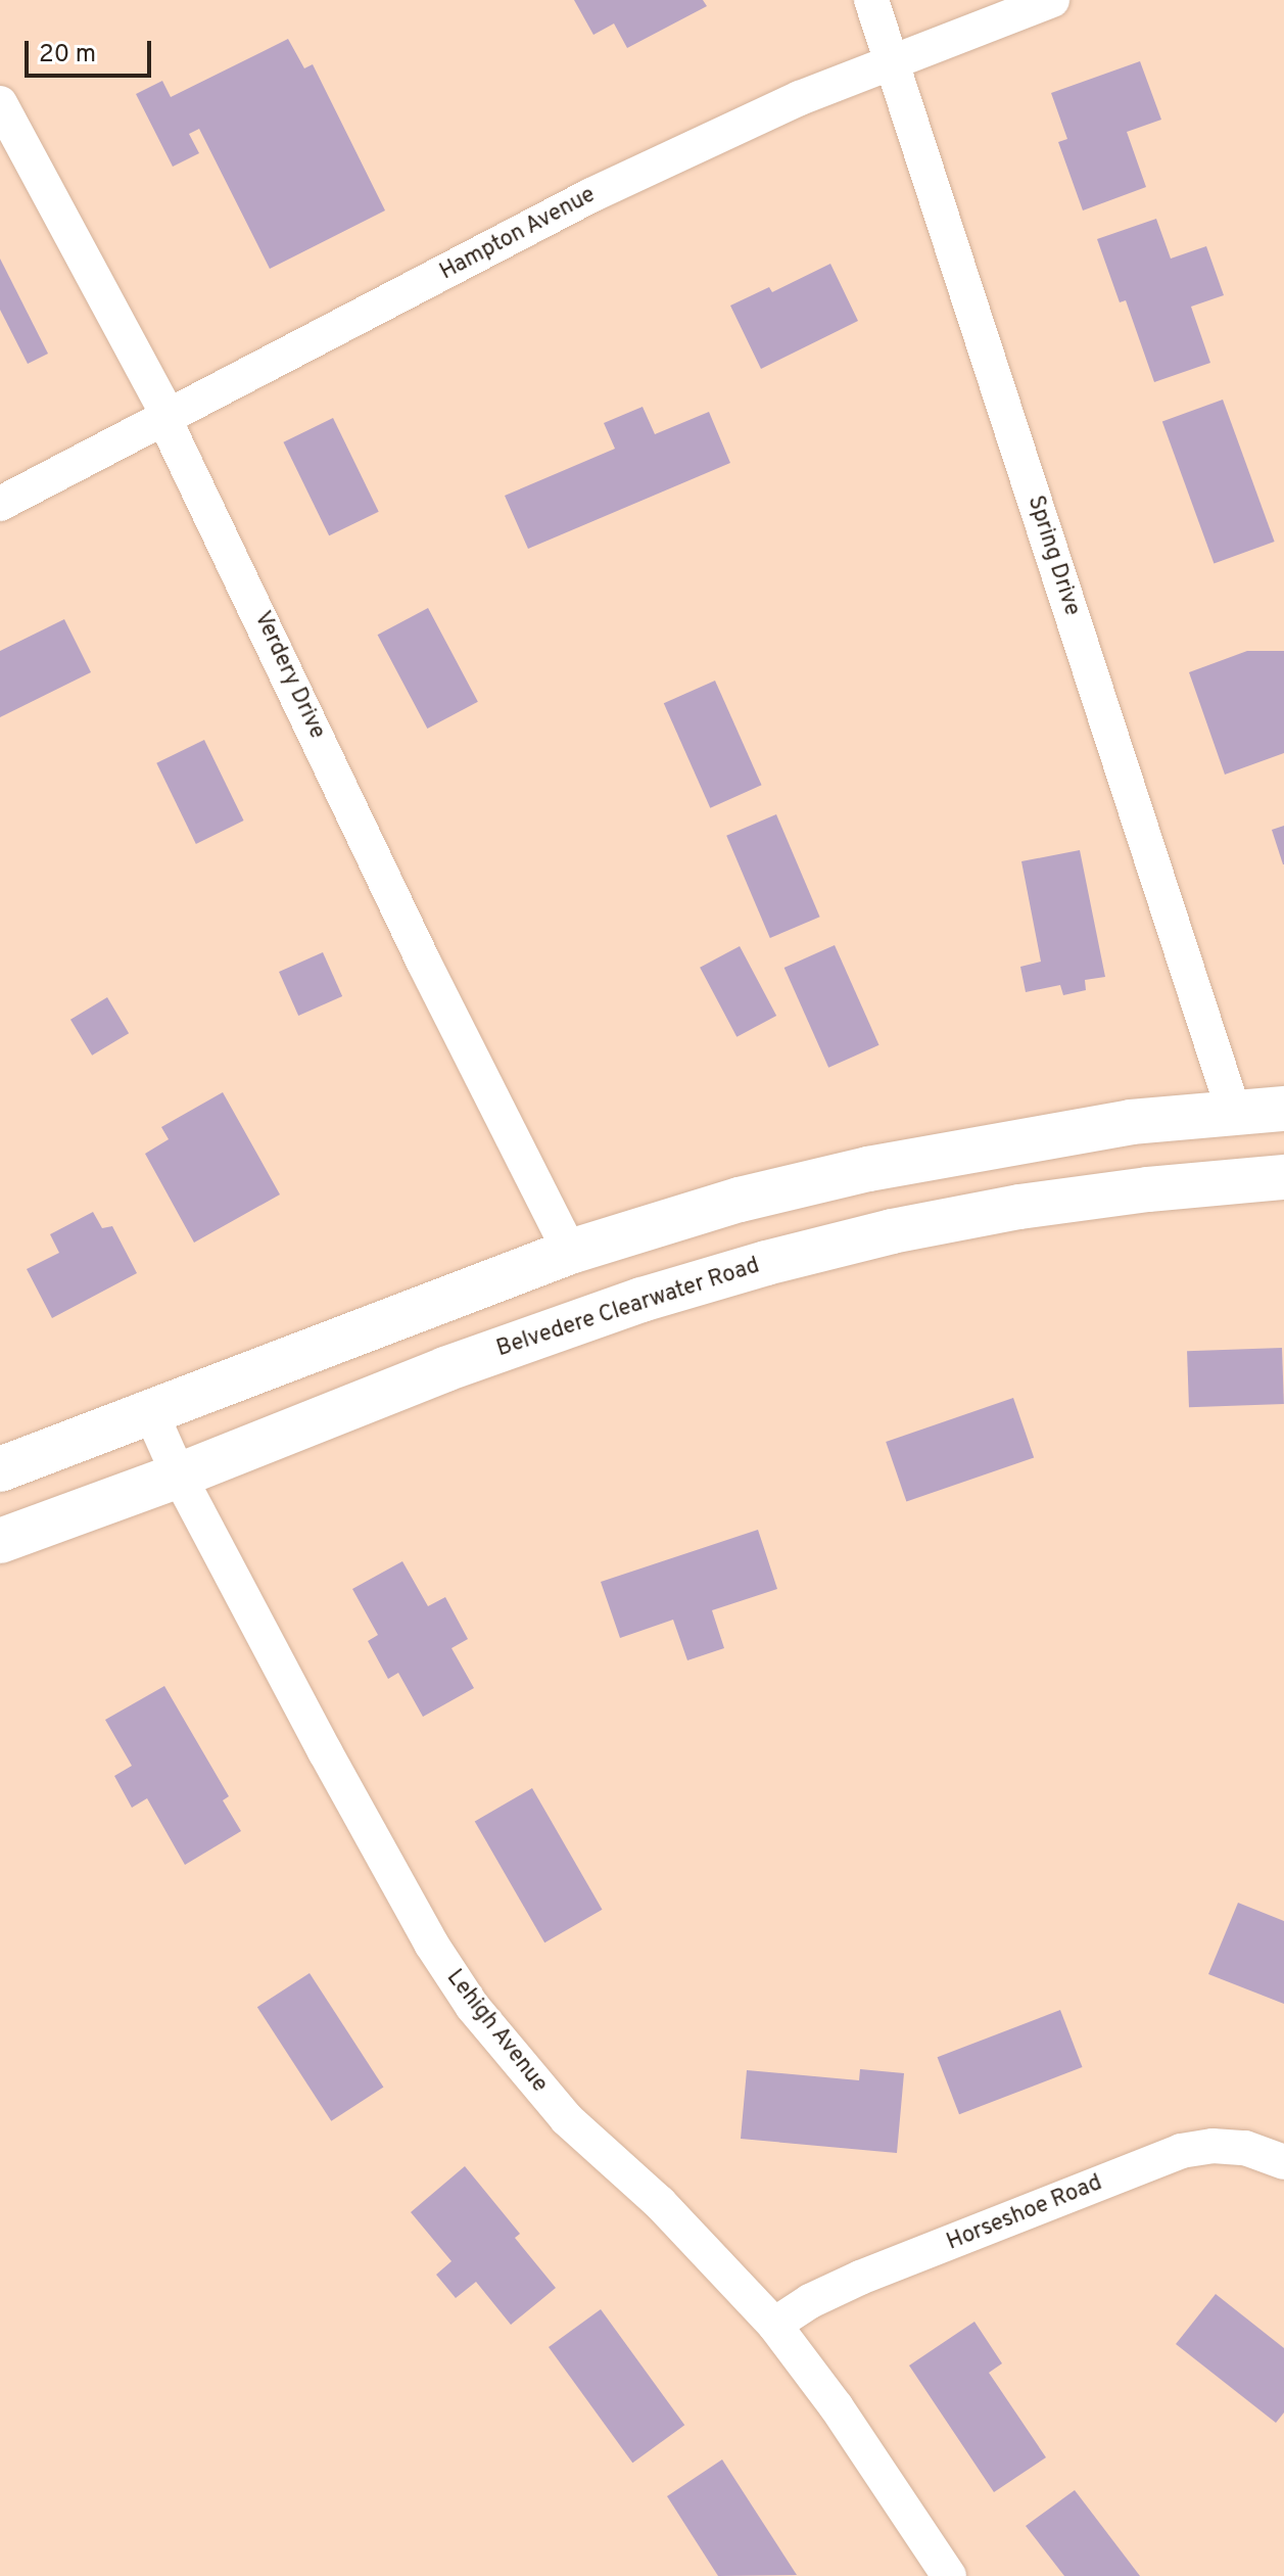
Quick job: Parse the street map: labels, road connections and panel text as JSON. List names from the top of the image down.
{
  "streets": {
    "main road": ["Belvedere Clearwater Road"],
    "street": [
      "Hampton Avenue",
      "Spring Drive",
      "Verdery Drive",
      "Lehigh Avenue",
      "Horseshoe Road"
    ]
  },
  "crossings": [
    ["Hampton Avenue", "Spring Drive"],
    ["Hampton Avenue", "Verdery Drive"],
    ["Belvedere Clearwater Road", "Lehigh Avenue"],
    ["Lehigh Avenue", "Horseshoe Road"]
  ],
  "scale_bar": "20 m"
}
